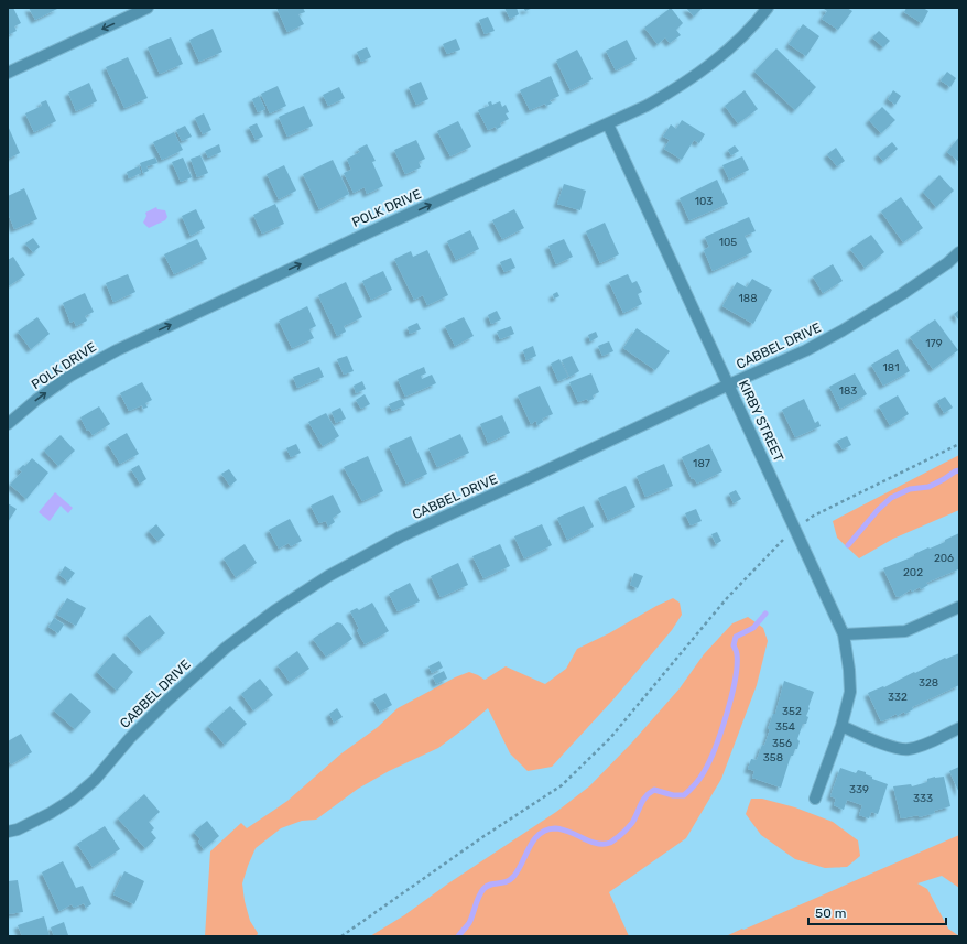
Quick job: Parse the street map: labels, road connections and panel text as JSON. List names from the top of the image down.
{
  "streets": {
    "street": ["POLK DRIVE", "CABBEL DRIVE", "KIRBY STREET"]
  },
  "crossings": [
    ["POLK DRIVE", "KIRBY STREET"],
    ["CABBEL DRIVE", "KIRBY STREET"]
  ],
  "one_way": ["POLK DRIVE"],
  "house_numbers": [
    "103",
    "105",
    "188",
    "179",
    "181",
    "183",
    "187",
    "206",
    "202",
    "328",
    "332",
    "352",
    "354",
    "356",
    "358",
    "339",
    "333"
  ],
  "scale_bar": "50 m"
}
